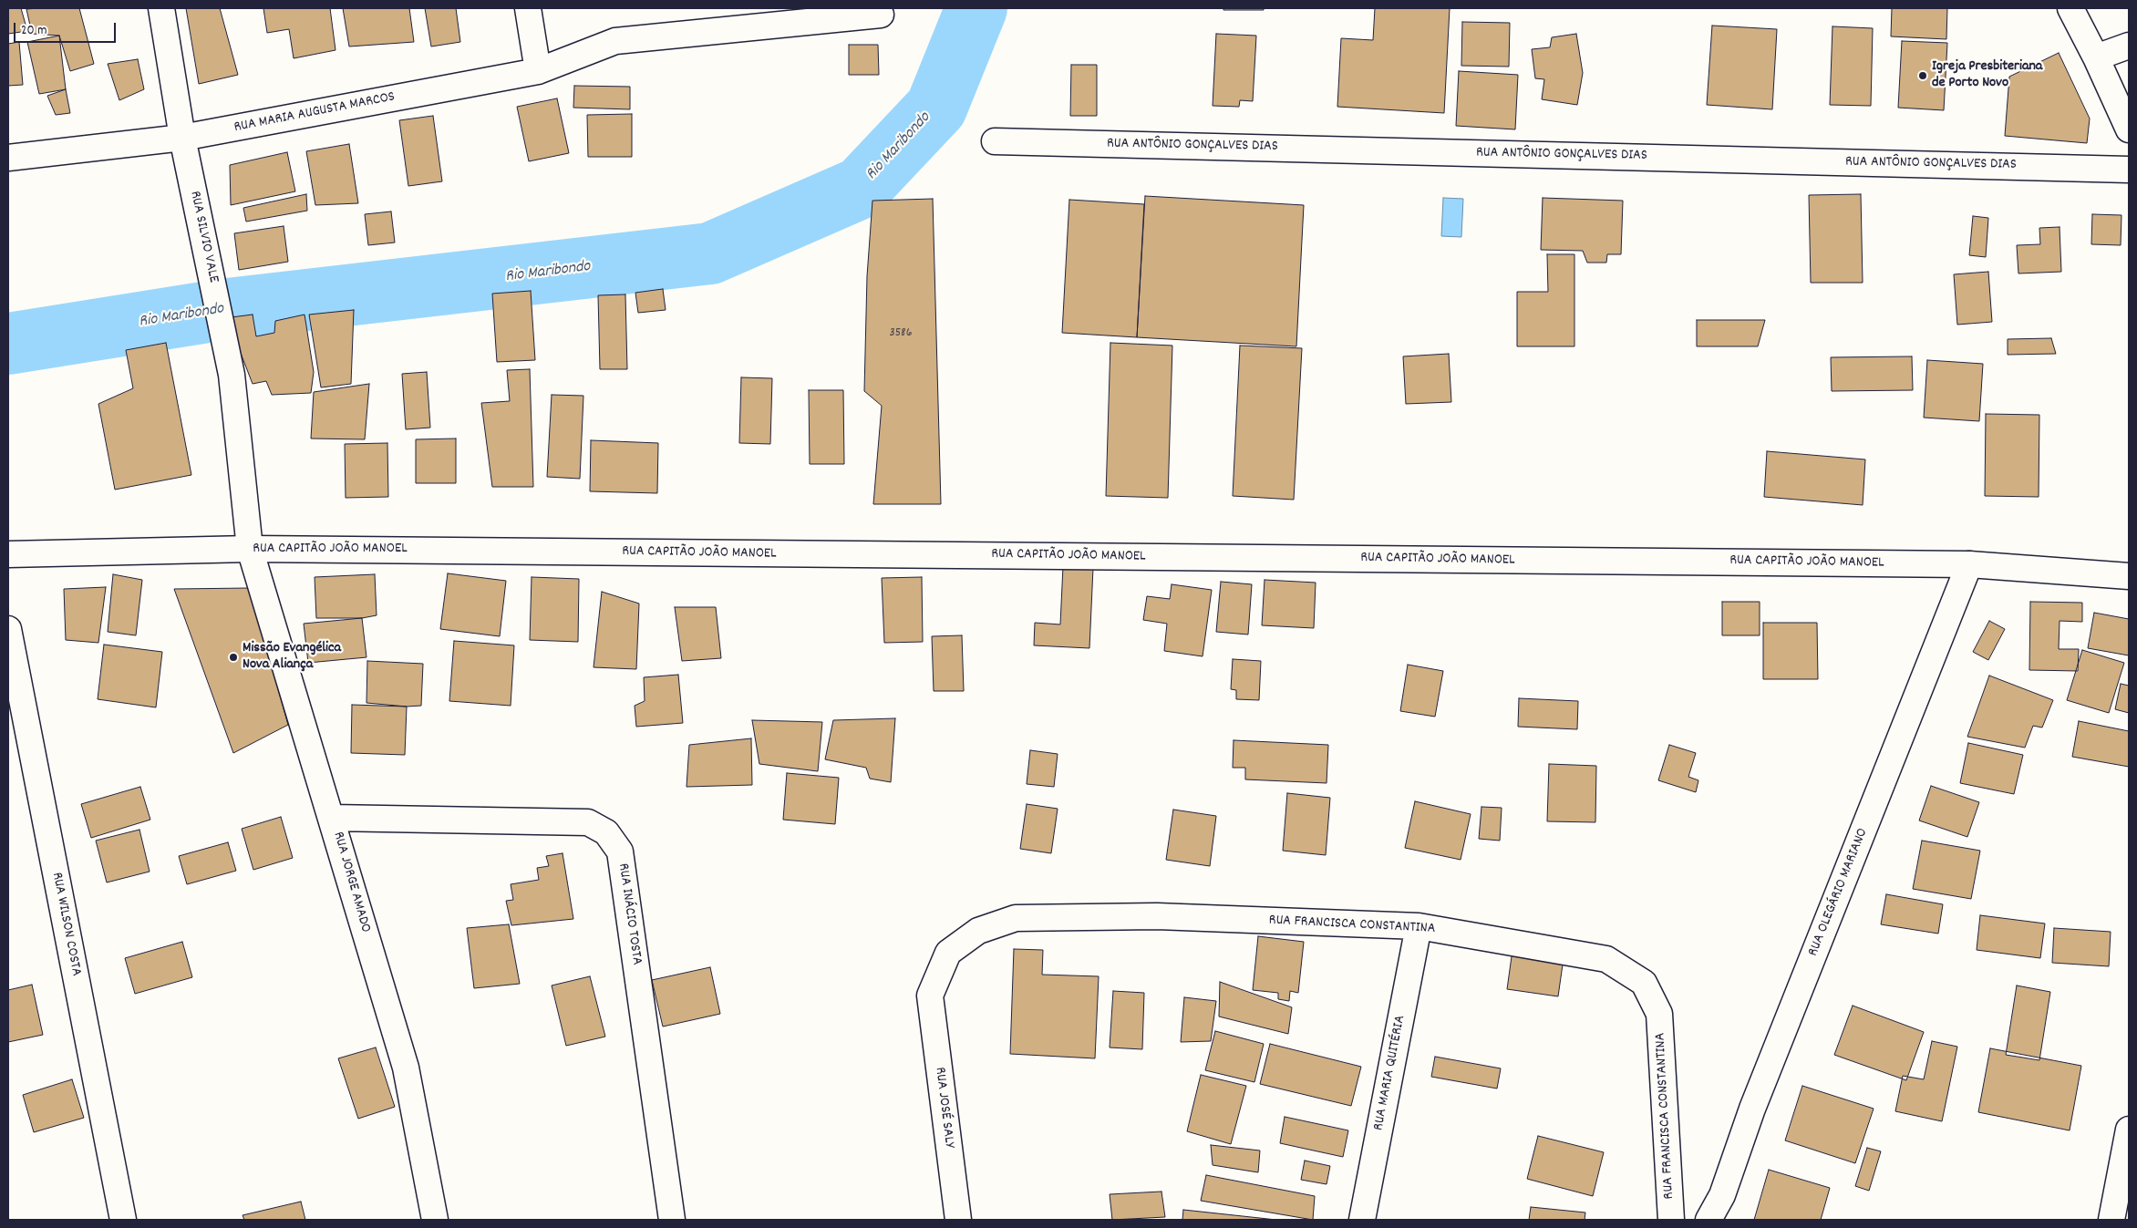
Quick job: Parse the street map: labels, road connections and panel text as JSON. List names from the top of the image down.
{
  "streets": {
    "street": [
      "RUA MARIA AUGUSTA MARCOS",
      "RUA ANTÔNIO GONÇALVES DIAS",
      "RUA SILVIO VALE",
      "RUA CAPITÃO JOÃO MANOEL",
      "RUA JORGE AMADO",
      "RUA OLEGÁRIO MARIANO",
      "RUA INÁCIO TOSTA",
      "RUA WILSON COSTA",
      "RUA FRANCISCA CONSTANTINA",
      "RUA MARIA QUITÉRIA",
      "RUA JOSÉ SALY"
    ]
  },
  "crossings": [
    ["RUA MARIA AUGUSTA MARCOS", "RUA SILVIO VALE"],
    ["RUA SILVIO VALE", "RUA CAPITÃO JOÃO MANOEL"],
    ["RUA SILVIO VALE", "RUA JORGE AMADO"],
    ["RUA CAPITÃO JOÃO MANOEL", "RUA JORGE AMADO"],
    ["RUA CAPITÃO JOÃO MANOEL", "RUA OLEGÁRIO MARIANO"],
    ["RUA JORGE AMADO", "RUA INÁCIO TOSTA"],
    ["RUA FRANCISCA CONSTANTINA", "RUA MARIA QUITÉRIA"],
    ["RUA FRANCISCA CONSTANTINA", "RUA JOSÉ SALY"]
  ],
  "water": ["Rio Maribondo"],
  "places": ["Igreja Presbiteriana de Porto Novo", "Missão Evangélica Nova Aliança"],
  "house_numbers": ["3586"],
  "scale_bar": "20 m"
}
